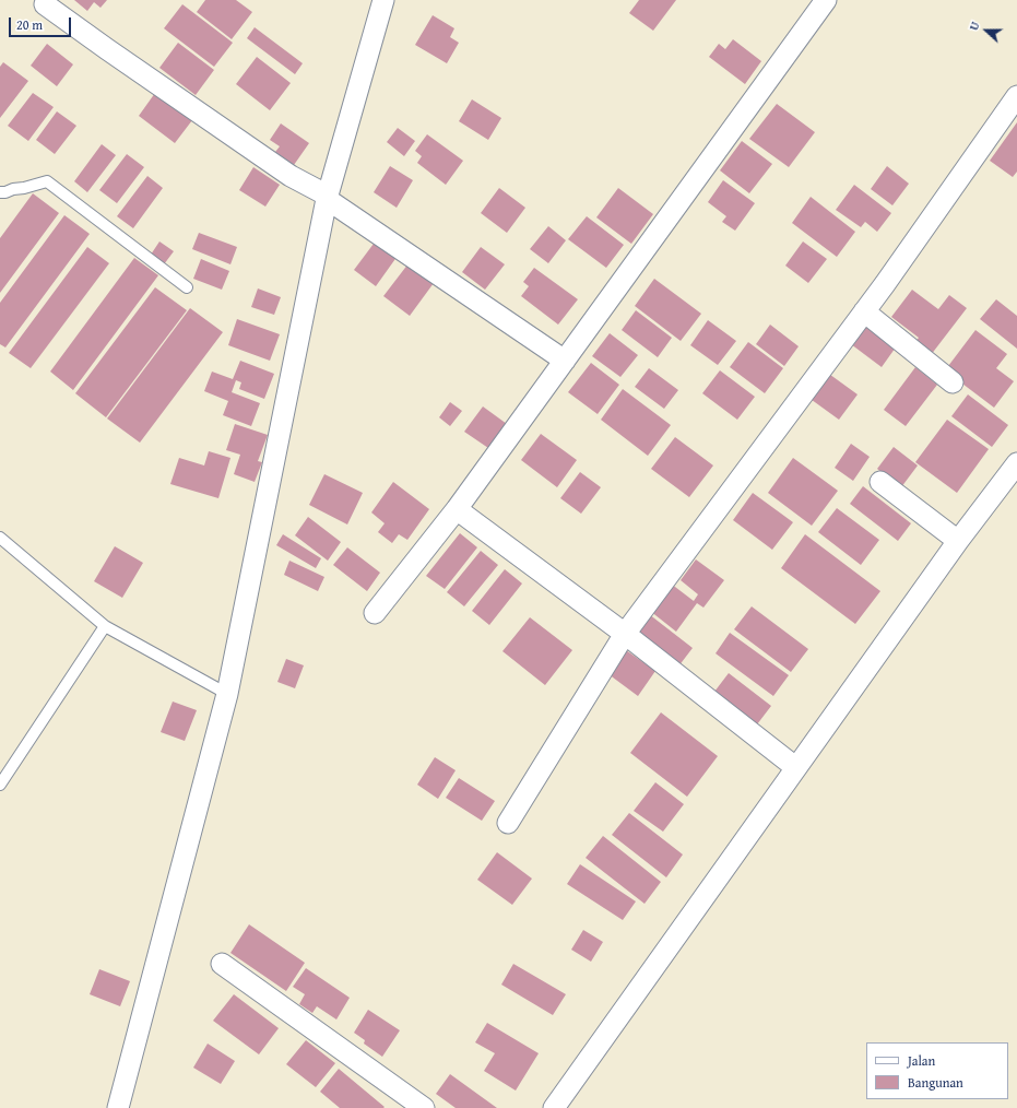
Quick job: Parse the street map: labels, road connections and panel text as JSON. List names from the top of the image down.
{
  "legend": ["Jalan", "Bangunan"],
  "scale_bar": "20 m",
  "north": "left"
}
